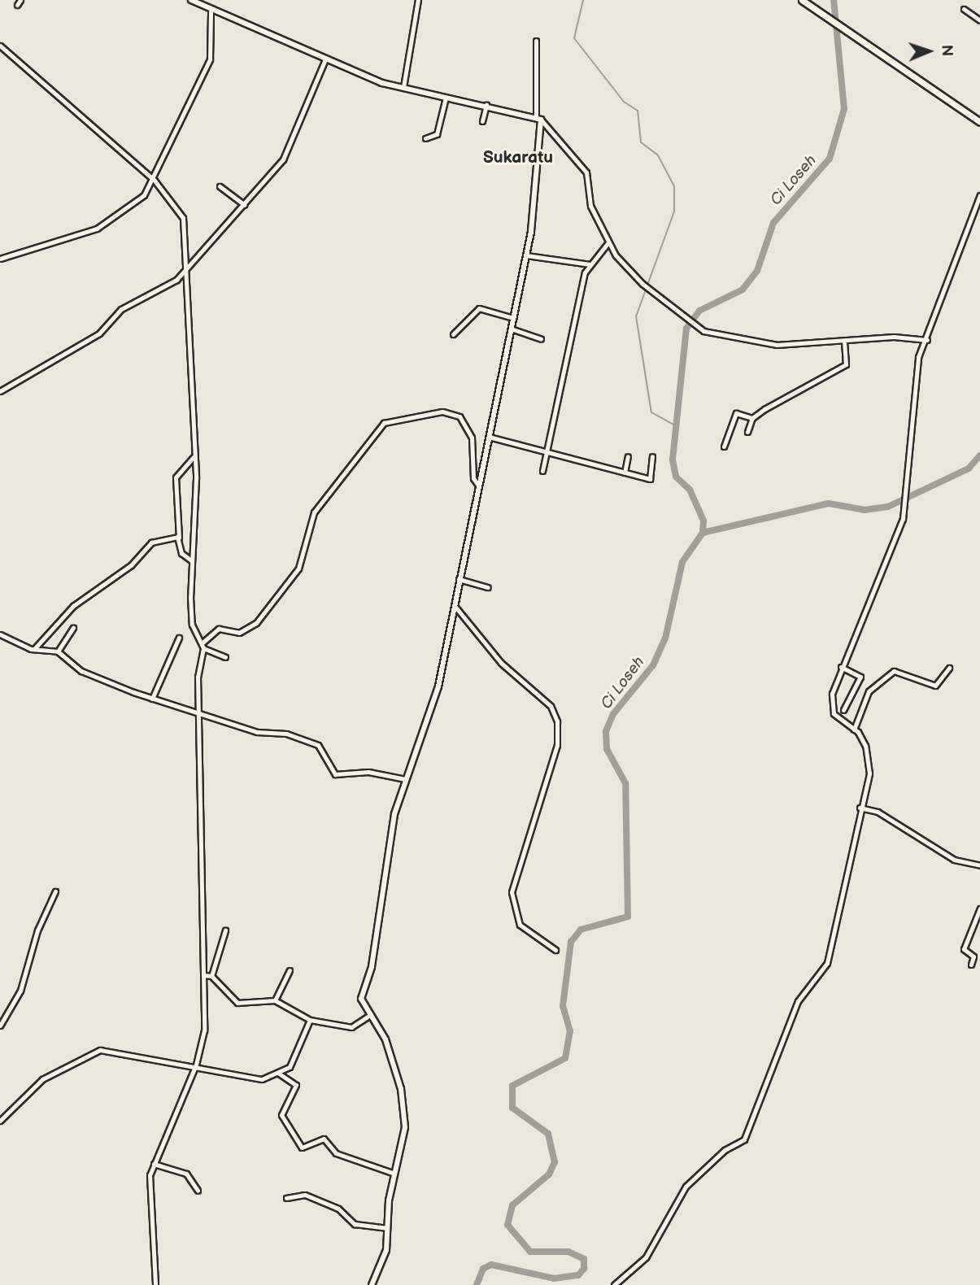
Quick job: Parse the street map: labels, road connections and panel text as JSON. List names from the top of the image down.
{
  "districts": ["Sukaratu"],
  "water": ["Ci Loseh"],
  "north": "right"
}
